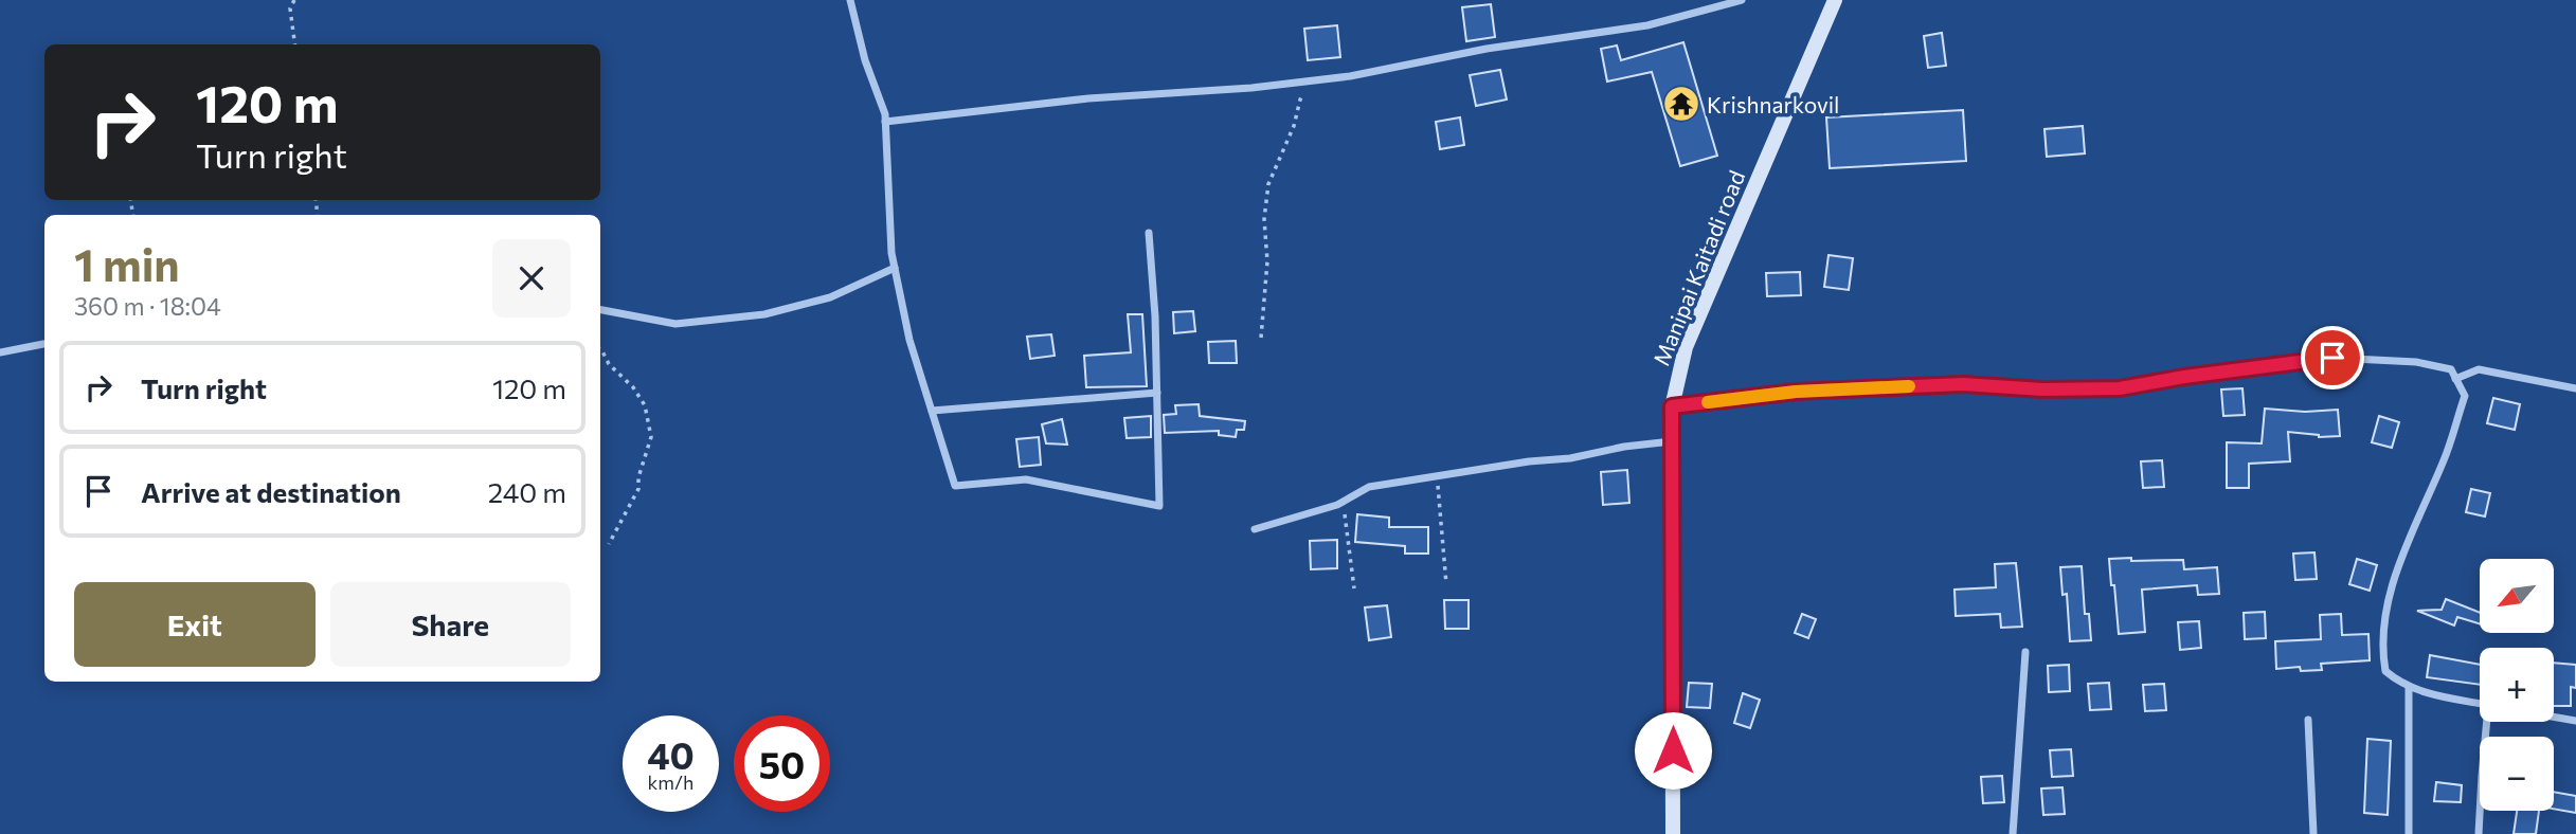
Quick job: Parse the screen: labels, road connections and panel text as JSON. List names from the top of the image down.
{
  "streets": {
    "main road": ["Manipai Kaitadi road"]
  },
  "places": {
    "temple": ["Krishnarkovil"]
  },
  "north": "bottom left",
  "page": {
    "turn": ["120 m", "Turn right"],
    "heading": ["1 min", "360 m · 18:04"],
    "list": [
      {
        "name": "Turn right",
        "value": "120 m"
      },
      {
        "name": "Arrive at destination",
        "value": "240 m"
      }
    ],
    "map_buttons": ["+", "−"],
    "buttons": ["Exit", "Share"],
    "speed": "40 km/h",
    "limit": "50"
  }
}
